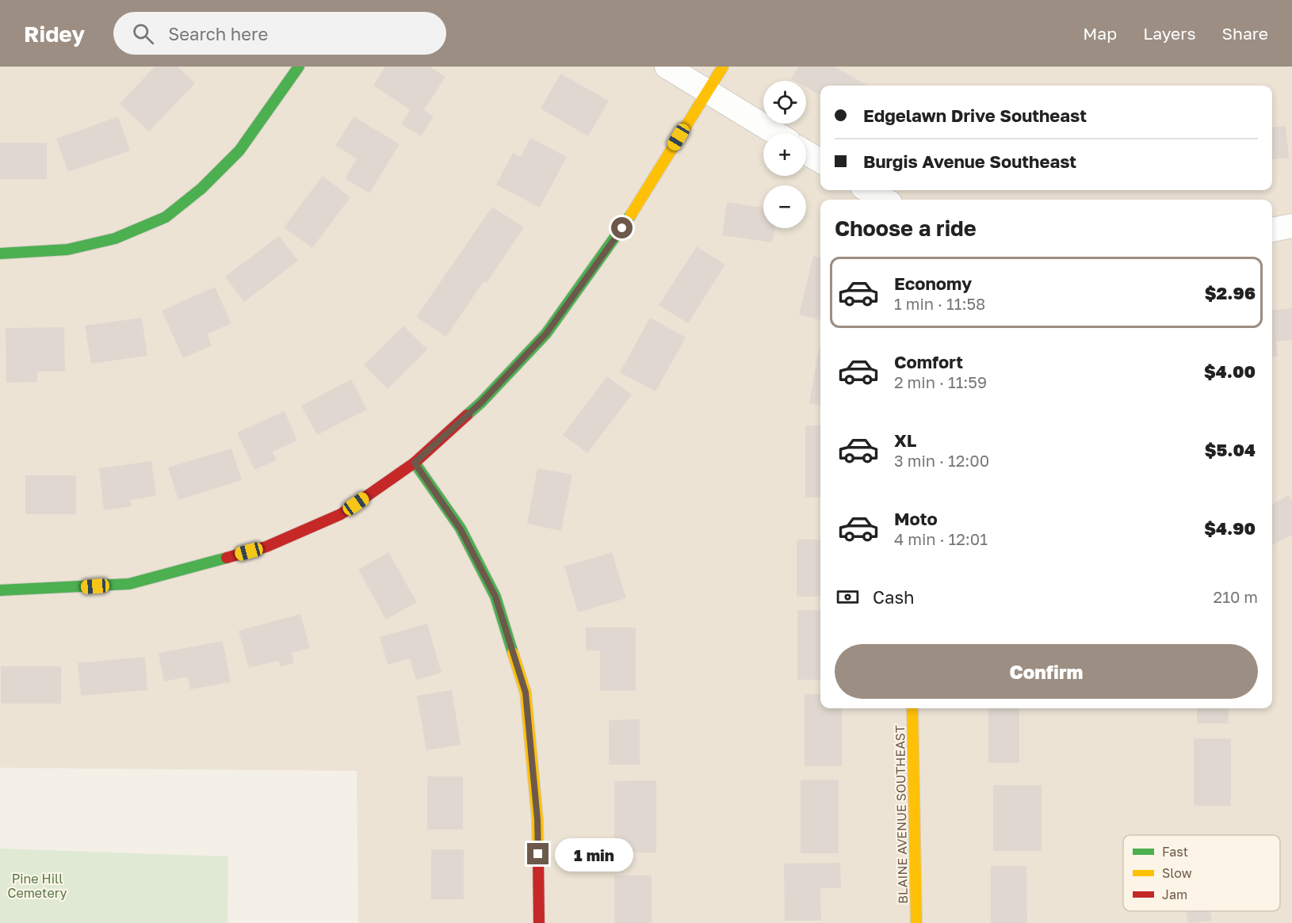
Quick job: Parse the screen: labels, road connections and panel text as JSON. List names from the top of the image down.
{
  "streets": {
    "street": ["BLAINE AVENUE SOUTHEAST"]
  },
  "parks": ["Pine Hill Cemetery"],
  "legend": ["Fast", "Slow", "Jam"],
  "page": {
    "header": "Ridey",
    "search": "Search here",
    "nav": ["Map", "Layers", "Share"],
    "map_buttons": ["+", "−"],
    "banner": ["Edgelawn Drive Southeast", "Burgis Avenue Southeast"],
    "heading": "Choose a ride",
    "list": [
      {
        "name": "Economy",
        "note": "1 min · 11:58",
        "value": "$2.96"
      },
      {
        "name": "Comfort",
        "note": "2 min · 11:59",
        "value": "$4.00"
      },
      {
        "name": "XL",
        "note": "3 min · 12:00",
        "value": "$5.04"
      },
      {
        "name": "Moto",
        "note": "4 min · 12:01",
        "value": "$4.90"
      }
    ],
    "pay": ["Cash", "210 m"],
    "buttons": "Confirm",
    "bubble": "1 min"
  }
}
